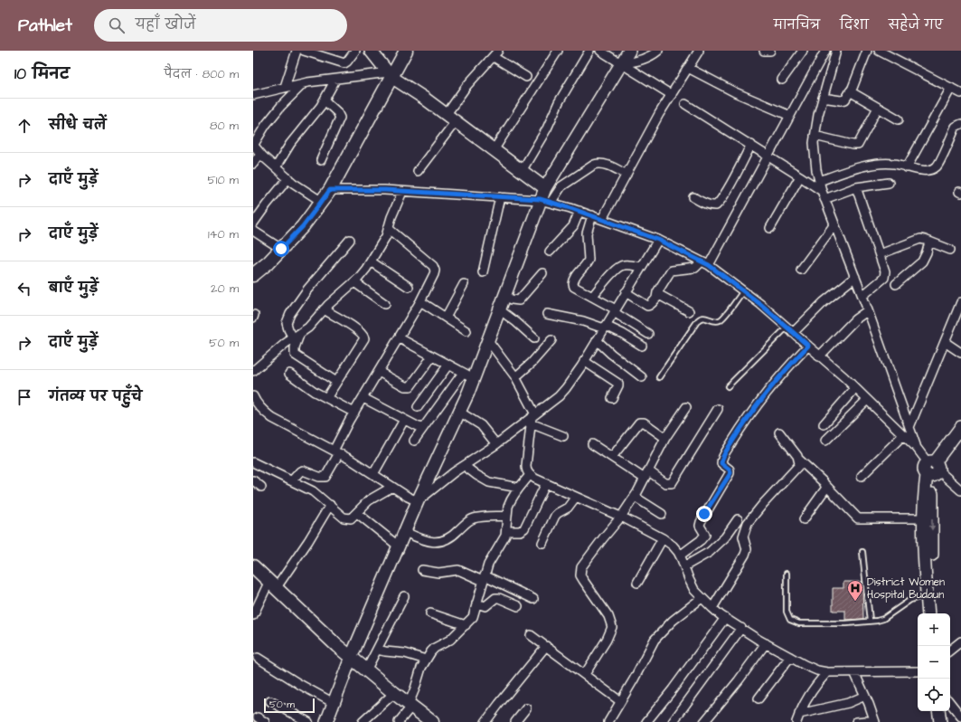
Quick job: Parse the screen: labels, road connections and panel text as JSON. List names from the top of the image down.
{
  "places": {
    "hospital": ["District Women Hospital Budaun"]
  },
  "scale_bar": "50 m",
  "page": {
    "header": "Pathlet",
    "search": "यहाँ खोजें",
    "nav": ["मानचित्र", "दिशा", "सहेजे गए"],
    "heading": ["10 मिनट", "पैदल · 800 m"],
    "list": [
      ["सीधे चलें", "80 m"],
      ["दाएँ मुड़ें", "510 m"],
      ["दाएँ मुड़ें", "140 m"],
      ["बाएँ मुड़ें", "20 m"],
      ["दाएँ मुड़ें", "50 m"],
      "गंतव्य पर पहुँचे"
    ],
    "map_buttons": ["+", "−"],
    "scale": "50 m"
  }
}
